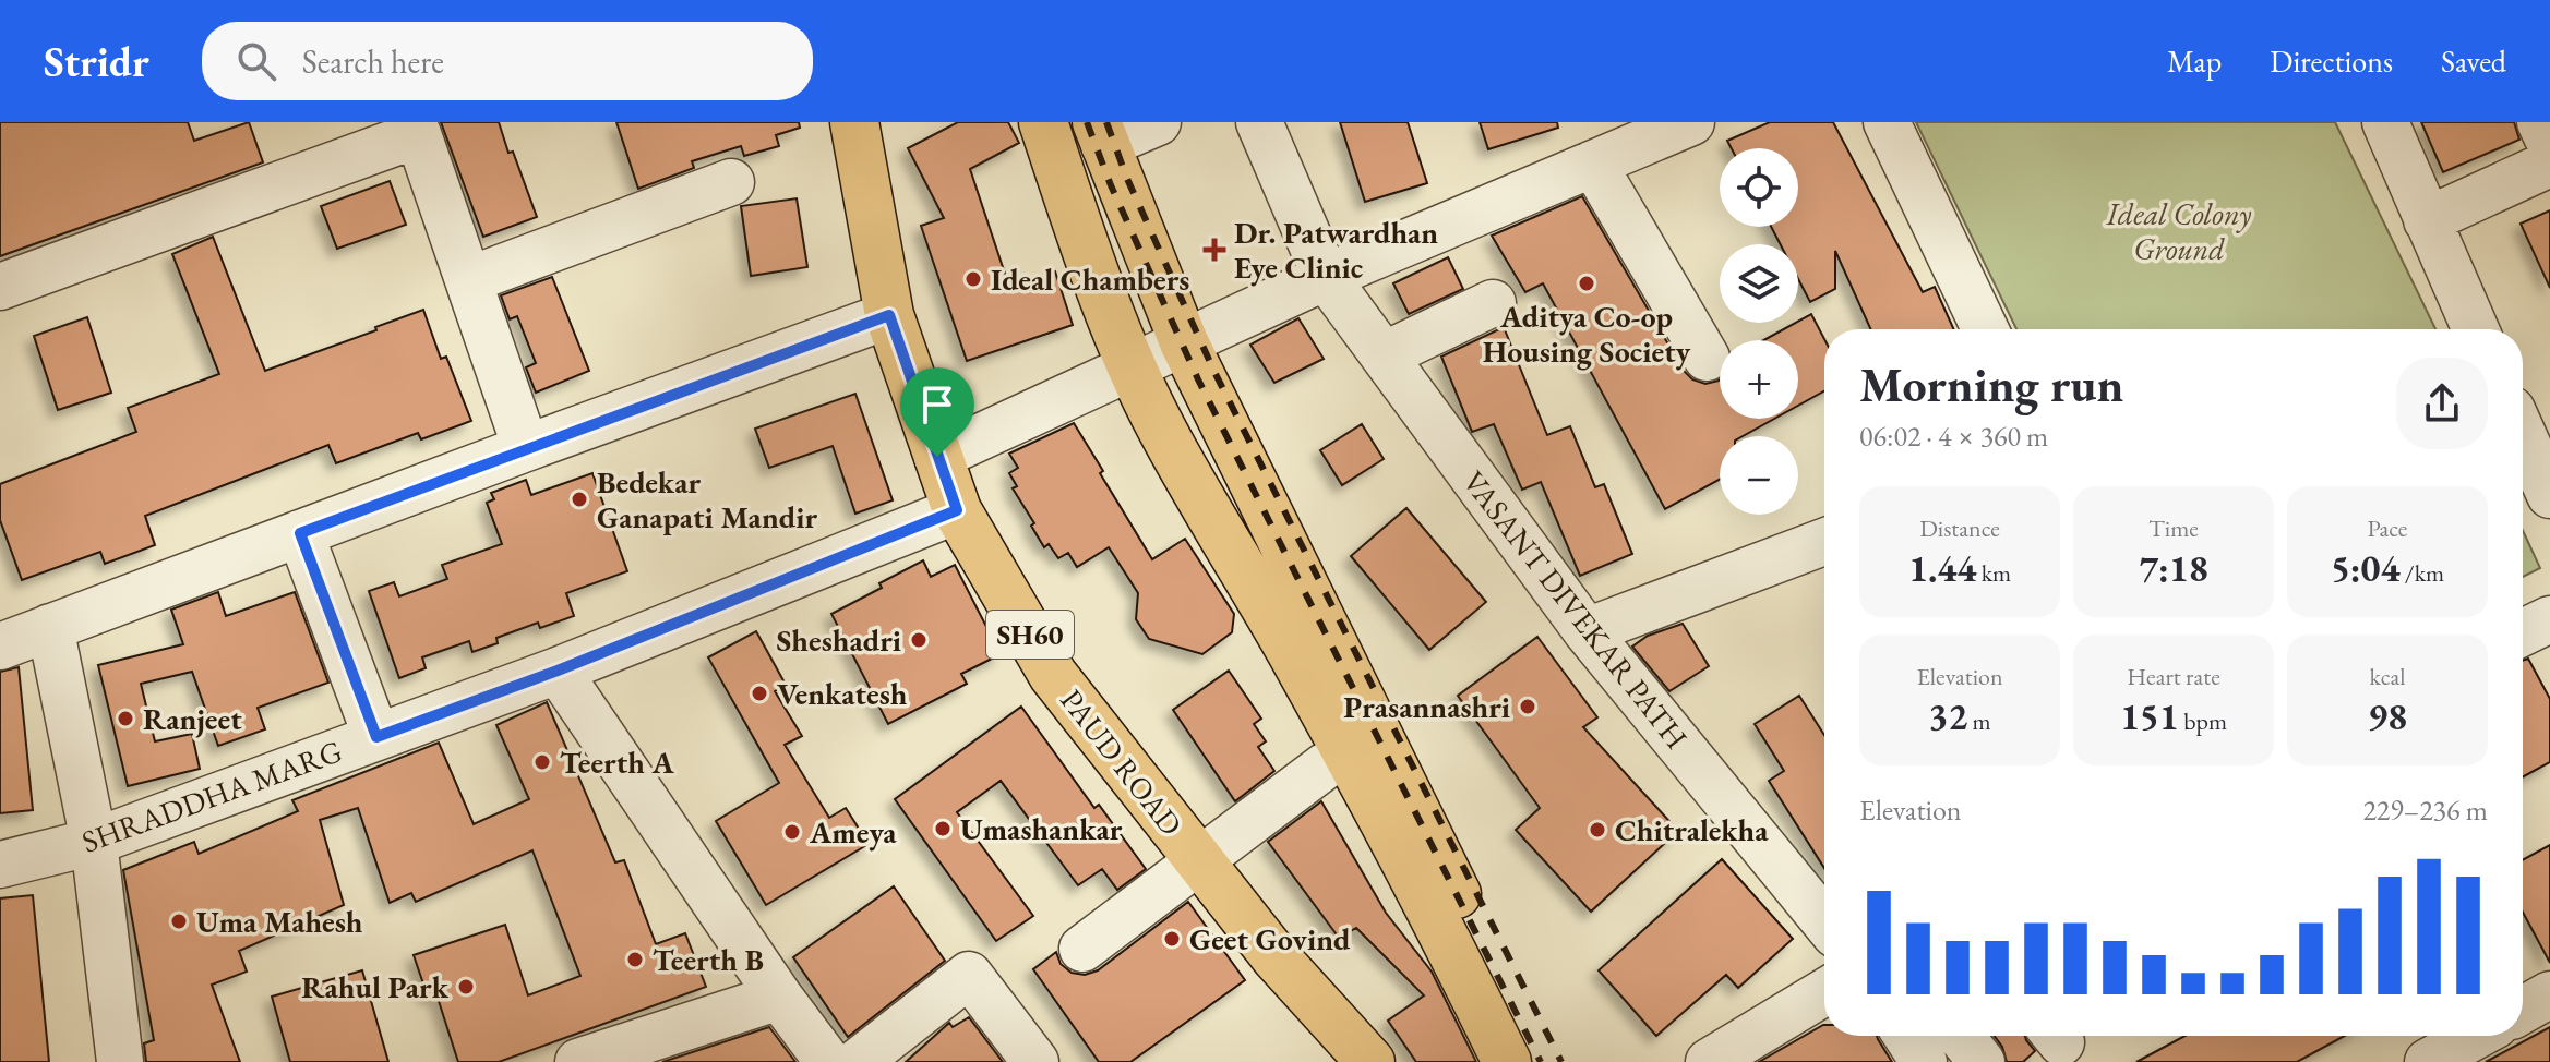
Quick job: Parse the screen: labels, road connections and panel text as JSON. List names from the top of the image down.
{
  "streets": {
    "main road": ["SH60", "PAUD ROAD"],
    "street": ["VASANT DIVEKAR PATH", "SHRADDHA MARG"]
  },
  "crossings": [
    ["PAUD ROAD", "SHRADDHA MARG"]
  ],
  "parks": ["Ideal Colony Ground"],
  "places": {
    "health": ["Dr. Patwardhan Eye Clinic"],
    "other": [
      "Ideal Chambers",
      "Aditya Co-op Housing Society",
      "Bedekar Ganapati Mandir",
      "Sheshadri",
      "Venkatesh",
      "Prasannashri",
      "Ranjeet",
      "Teerth A",
      "Umashankar",
      "Chitralekha",
      "Ameya",
      "Uma Mahesh",
      "Geet Govind",
      "Teerth B",
      "Rahul Park"
    ]
  },
  "page": {
    "header": "Stridr",
    "search": "Search here",
    "nav": ["Map", "Directions", "Saved"],
    "map_buttons": ["+", "−"],
    "heading": ["Morning run", "06:02 · 4 × 360 m"],
    "stats": [
      ["Distance", "1.44 km"],
      ["Time", "7:18"],
      ["Pace", "5:04 /km"],
      ["Elevation", "32 m"],
      ["Heart rate", "151 bpm"],
      ["kcal", "98"]
    ],
    "chart": ["Elevation", "229–236 m"]
  }
}
